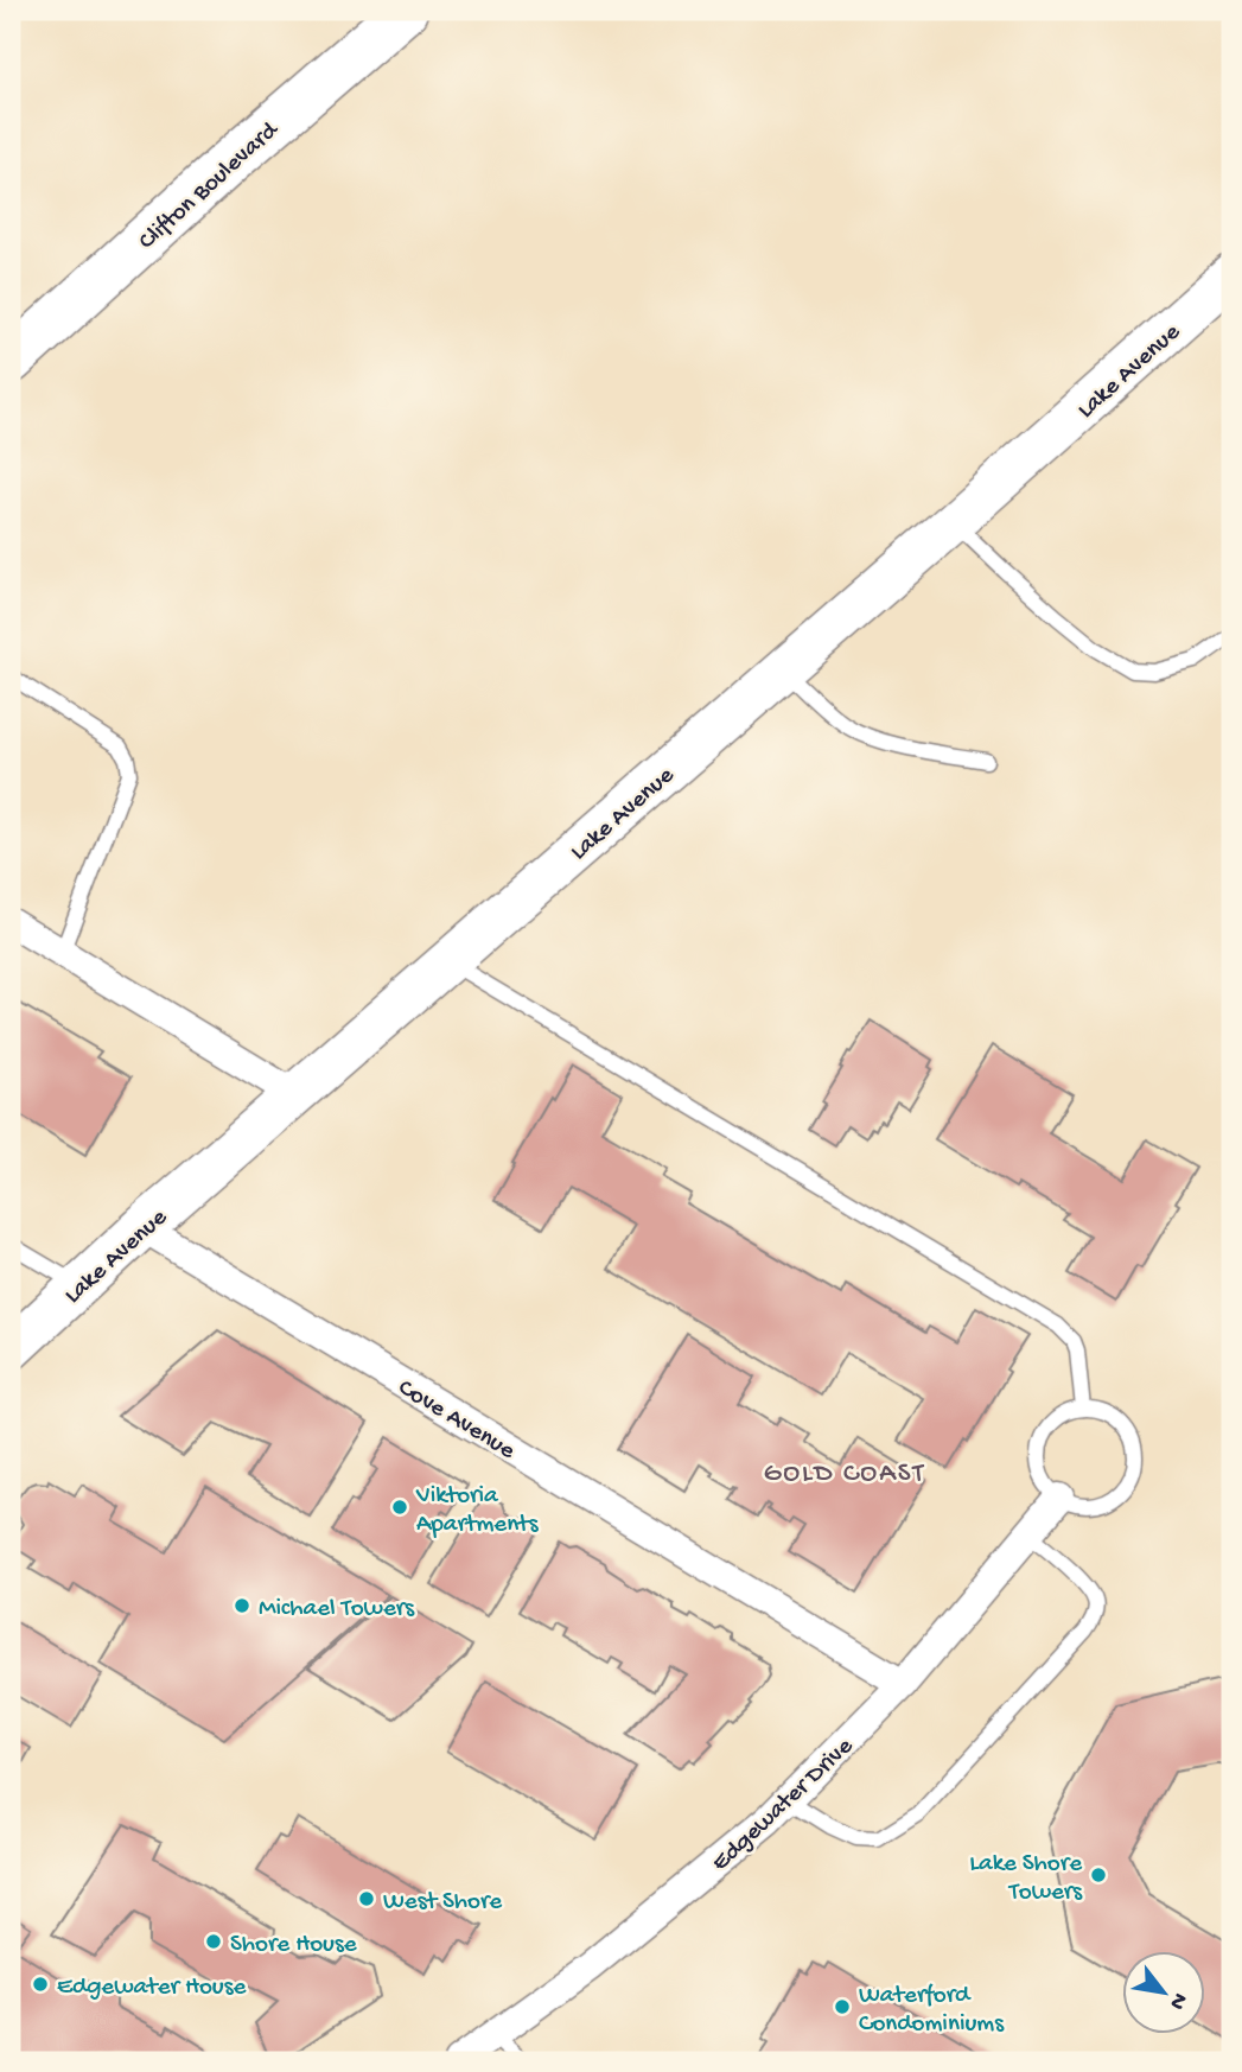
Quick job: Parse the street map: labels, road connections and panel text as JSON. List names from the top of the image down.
{
  "streets": {
    "main road": ["Clifton Boulevard"],
    "street": ["Lake Avenue", "Cove Avenue", "Edgewater Drive"]
  },
  "crossings": [
    ["Lake Avenue", "Cove Avenue"],
    ["Cove Avenue", "Edgewater Drive"]
  ],
  "districts": ["GOLD COAST"],
  "places": [
    "Viktoria Apartments",
    "Michael Towers",
    "Lake Shore Towers",
    "West Shore",
    "Shore House",
    "Edgewater House",
    "Waterford Condominiums"
  ],
  "north": "bottom right"
}
